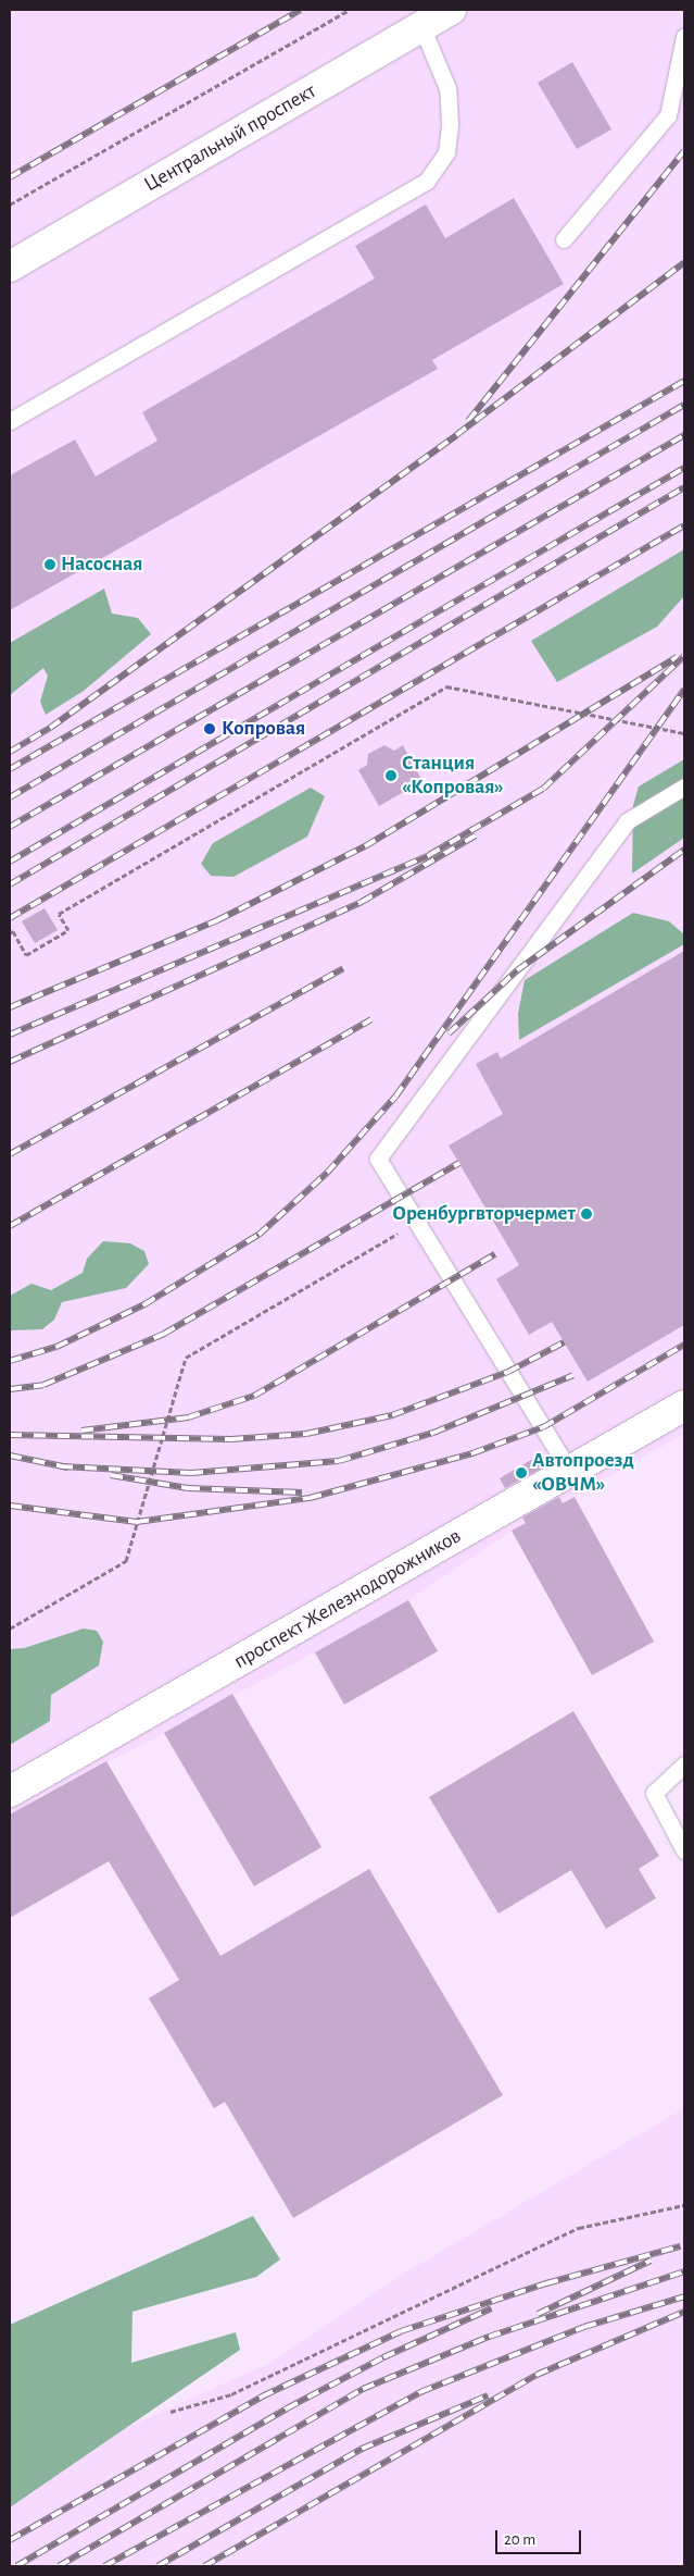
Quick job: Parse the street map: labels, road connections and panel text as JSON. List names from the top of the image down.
{
  "streets": {
    "street": ["Центральный проспект", "проспект Железнодорожников"]
  },
  "places": [
    "Насосная",
    "Копровая",
    "Станция «Копровая»",
    "Оренбургвторчермет",
    "Автопроезд «ОВЧМ»"
  ],
  "scale_bar": "20 m"
}
